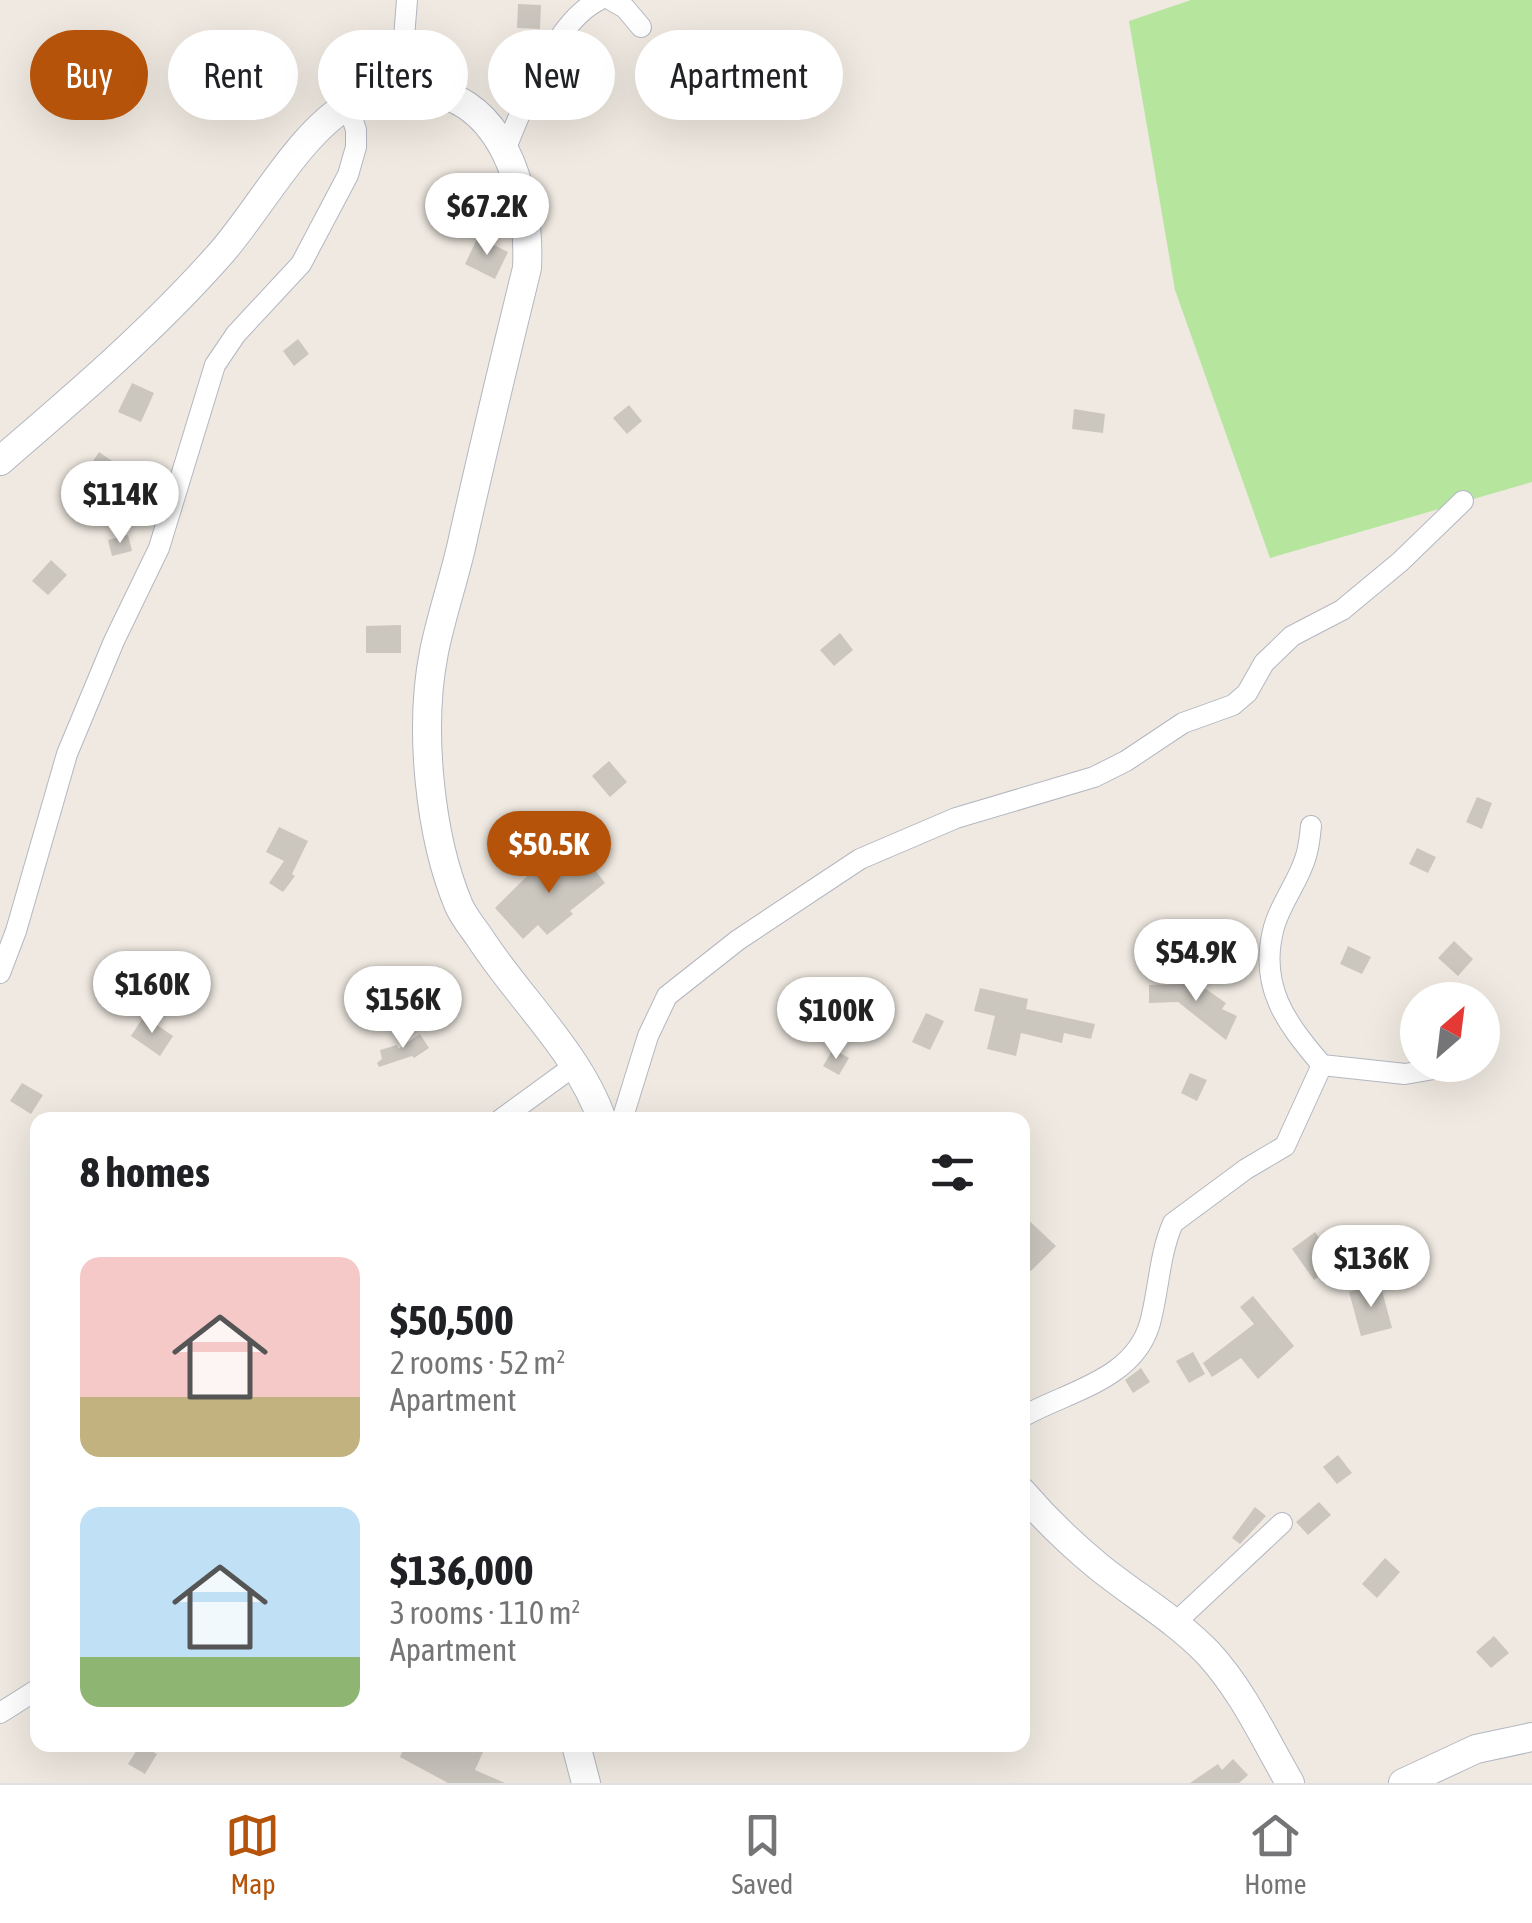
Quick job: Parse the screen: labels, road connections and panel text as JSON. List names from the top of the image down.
{
  "north": "top right",
  "page": {
    "chip": [
      "Buy",
      "Rent",
      "Filters",
      "New",
      "Apartment"
    ],
    "price": [
      "$67.2K",
      "$114K",
      "$50.5K",
      "$54.9K",
      "$160K",
      "$156K",
      "$100K",
      "$136K"
    ],
    "heading": "8 homes",
    "list": [
      {
        "name": "$50,500",
        "note": "2 rooms · 52 m² · Apartment"
      },
      {
        "name": "$136,000",
        "note": "3 rooms · 110 m² · Apartment"
      }
    ],
    "tabs": ["Map", "Saved", "Home"]
  }
}
